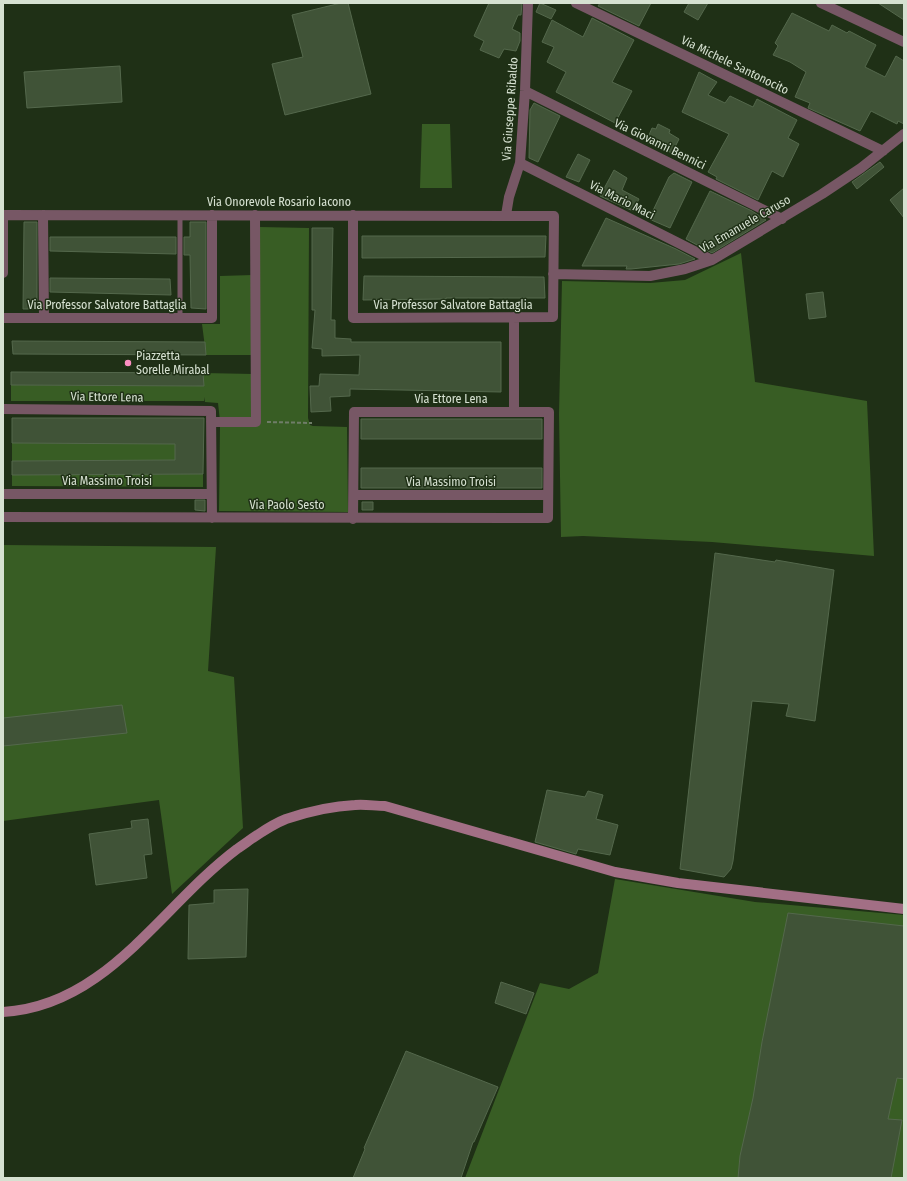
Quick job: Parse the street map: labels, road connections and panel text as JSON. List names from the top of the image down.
{
  "streets": {
    "street": [
      "Via Michele Santonocito",
      "Via Giuseppe Ribaldo",
      "Via Giovanni Bennici",
      "Via Mario Maci",
      "Via Onorevole Rosario Iacono",
      "Via Emanuele Caruso",
      "Via Professor Salvatore Battaglia",
      "Via Ettore Lena",
      "Via Massimo Troisi",
      "Via Paolo Sesto"
    ]
  },
  "crossings": [
    ["Via Michele Santonocito", "Via Emanuele Caruso"],
    ["Via Giuseppe Ribaldo", "Via Giovanni Bennici"],
    ["Via Giuseppe Ribaldo", "Via Mario Maci"],
    ["Via Giuseppe Ribaldo", "Via Onorevole Rosario Iacono"],
    ["Via Giovanni Bennici", "Via Emanuele Caruso"],
    ["Via Mario Maci", "Via Emanuele Caruso"],
    ["Via Onorevole Rosario Iacono", "Via Emanuele Caruso"],
    ["Via Onorevole Rosario Iacono", "Via Professor Salvatore Battaglia"],
    ["Via Emanuele Caruso", "Via Professor Salvatore Battaglia"],
    ["Via Ettore Lena", "Via Massimo Troisi"],
    ["Via Ettore Lena", "Via Paolo Sesto"],
    ["Via Massimo Troisi", "Via Paolo Sesto"]
  ],
  "places": ["Piazzetta Sorelle Mirabal"]
}
